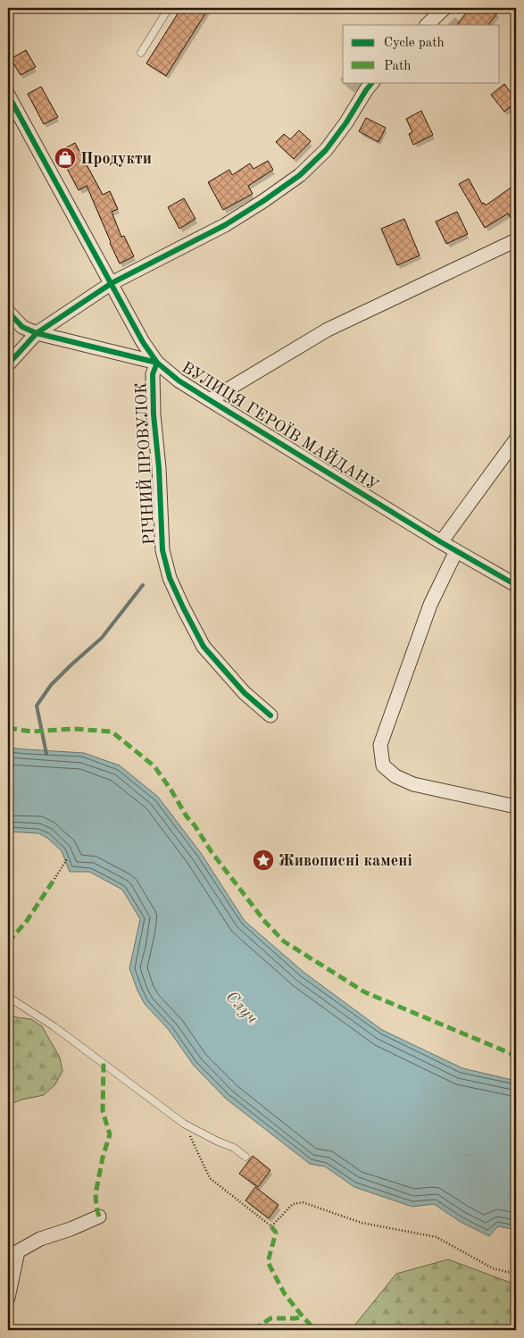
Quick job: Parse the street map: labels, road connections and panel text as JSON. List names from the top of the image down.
{
  "streets": {
    "street": ["ВУЛИЦЯ ГЕРОЇВ МАЙДАНУ", "РІЧНИЙ ПРОВУЛОК"]
  },
  "crossings": [
    ["ВУЛИЦЯ ГЕРОЇВ МАЙДАНУ", "РІЧНИЙ ПРОВУЛОК"]
  ],
  "water": ["Случ"],
  "places": {
    "shop": ["Продукти"],
    "place": ["Живописні камені"]
  },
  "legend": ["Cycle path", "Path"]
}
